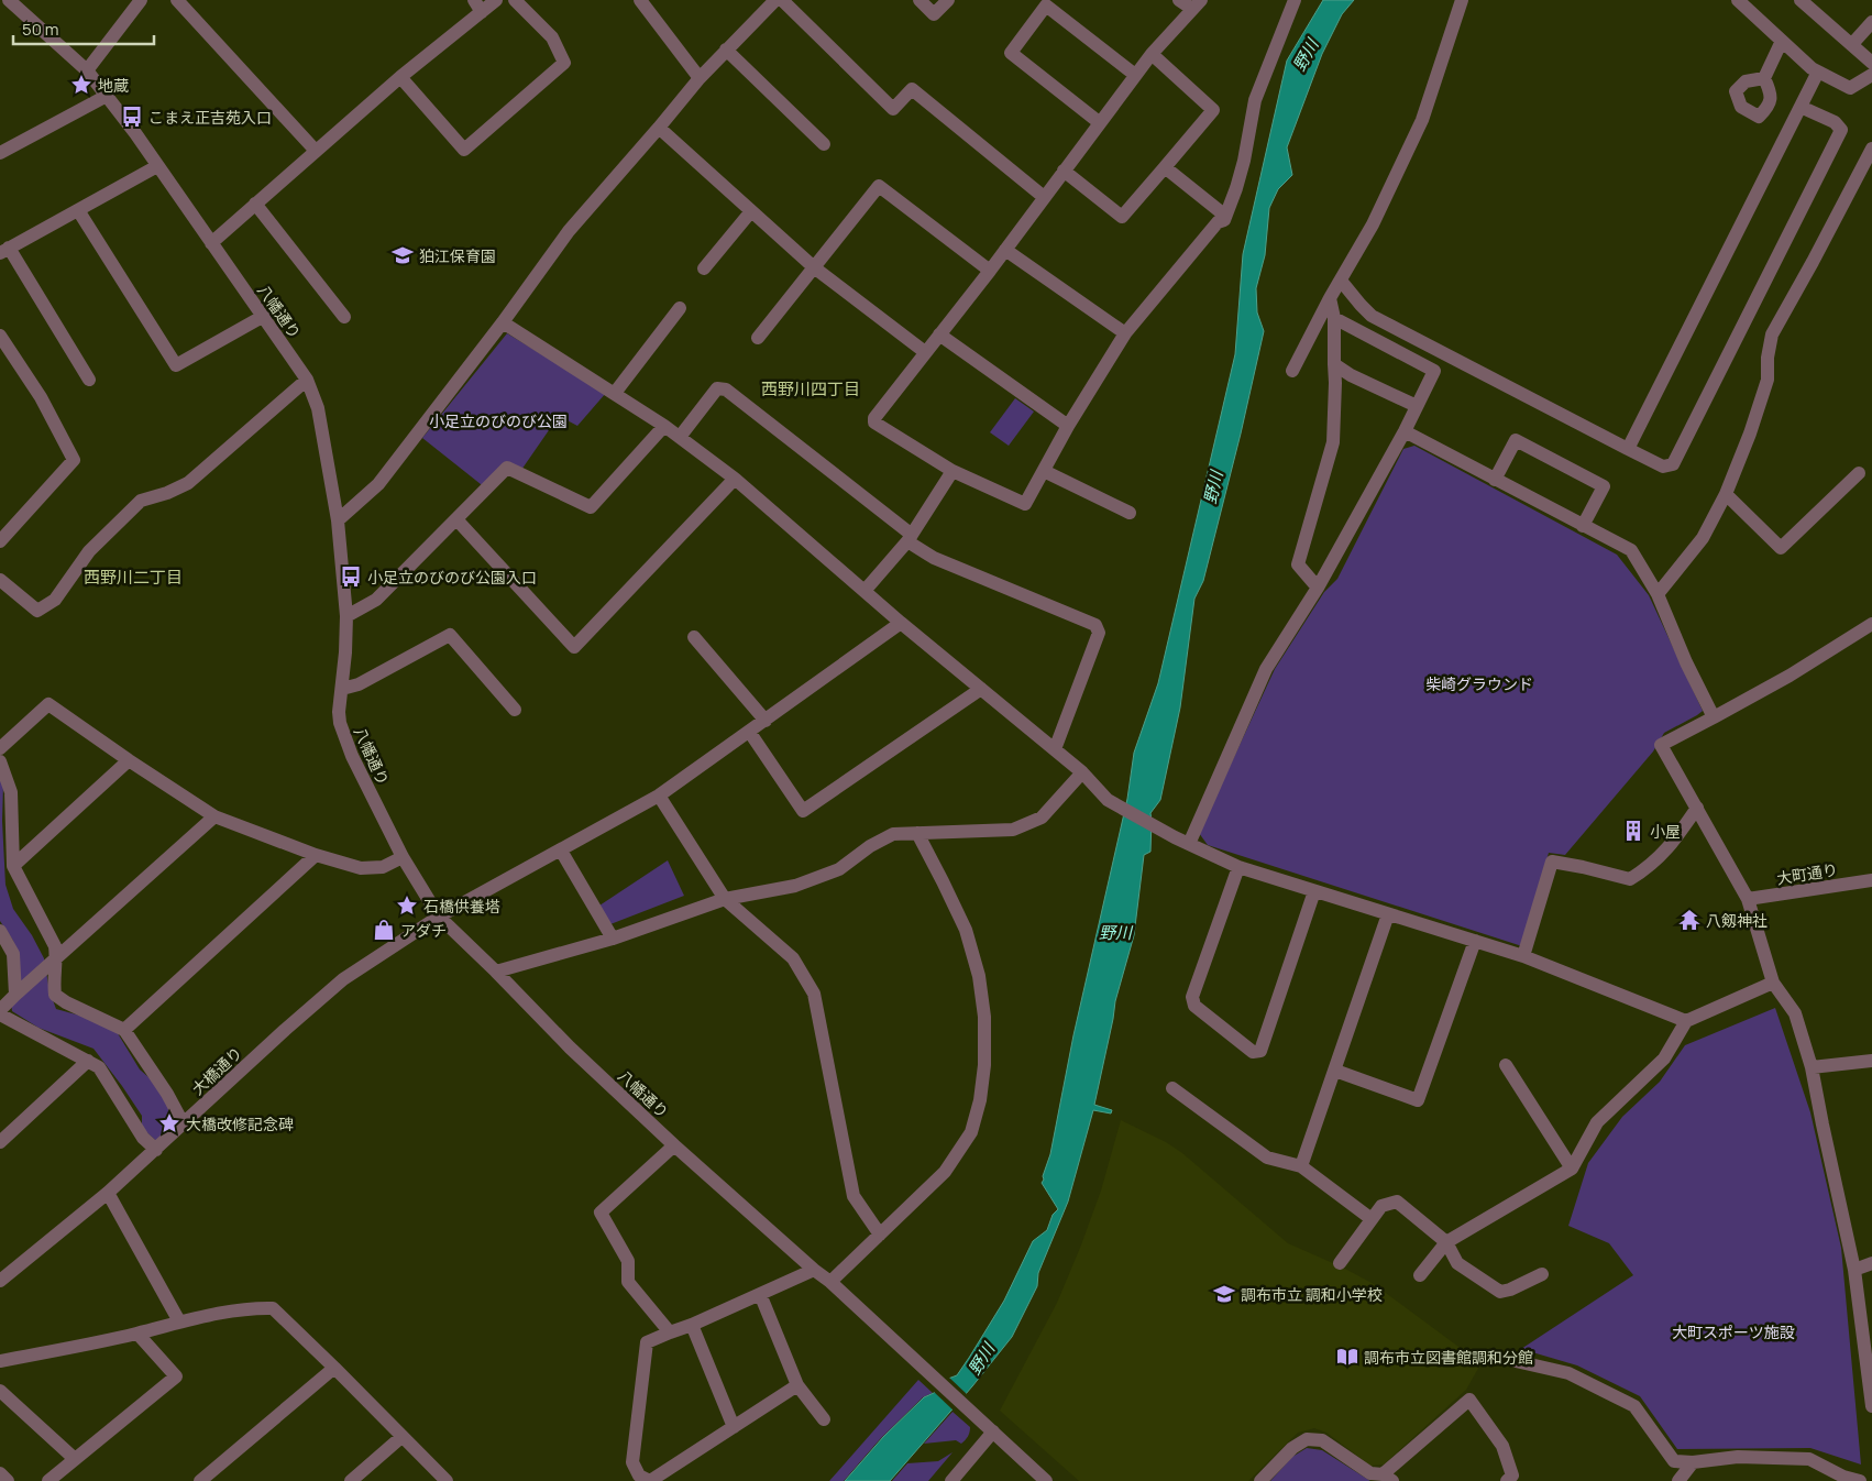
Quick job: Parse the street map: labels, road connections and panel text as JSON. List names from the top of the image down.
{
  "streets": {
    "street": ["八幡通り", "大町通り", "大橋通り"]
  },
  "crossings": [
    ["八幡通り", "大橋通り"]
  ],
  "districts": ["西野川四丁目", "西野川二丁目"],
  "water": ["野川"],
  "parks": ["小足立のびのび公園", "柴崎グラウンド", "大町スポーツ施設"],
  "places": {
    "place": ["地蔵", "石橋供養塔", "大橋改修記念碑"],
    "bus stop": ["こまえ正吉苑入口", "小足立のびのび公園入口"],
    "school or university": ["狛江保育園", "調布市立 調和小学校"],
    "building": ["小屋"],
    "temple": ["八剱神社"],
    "shop": ["アダチ"],
    "library": ["調布市立図書館調和分館"]
  },
  "scale_bar": "50 m"
}
